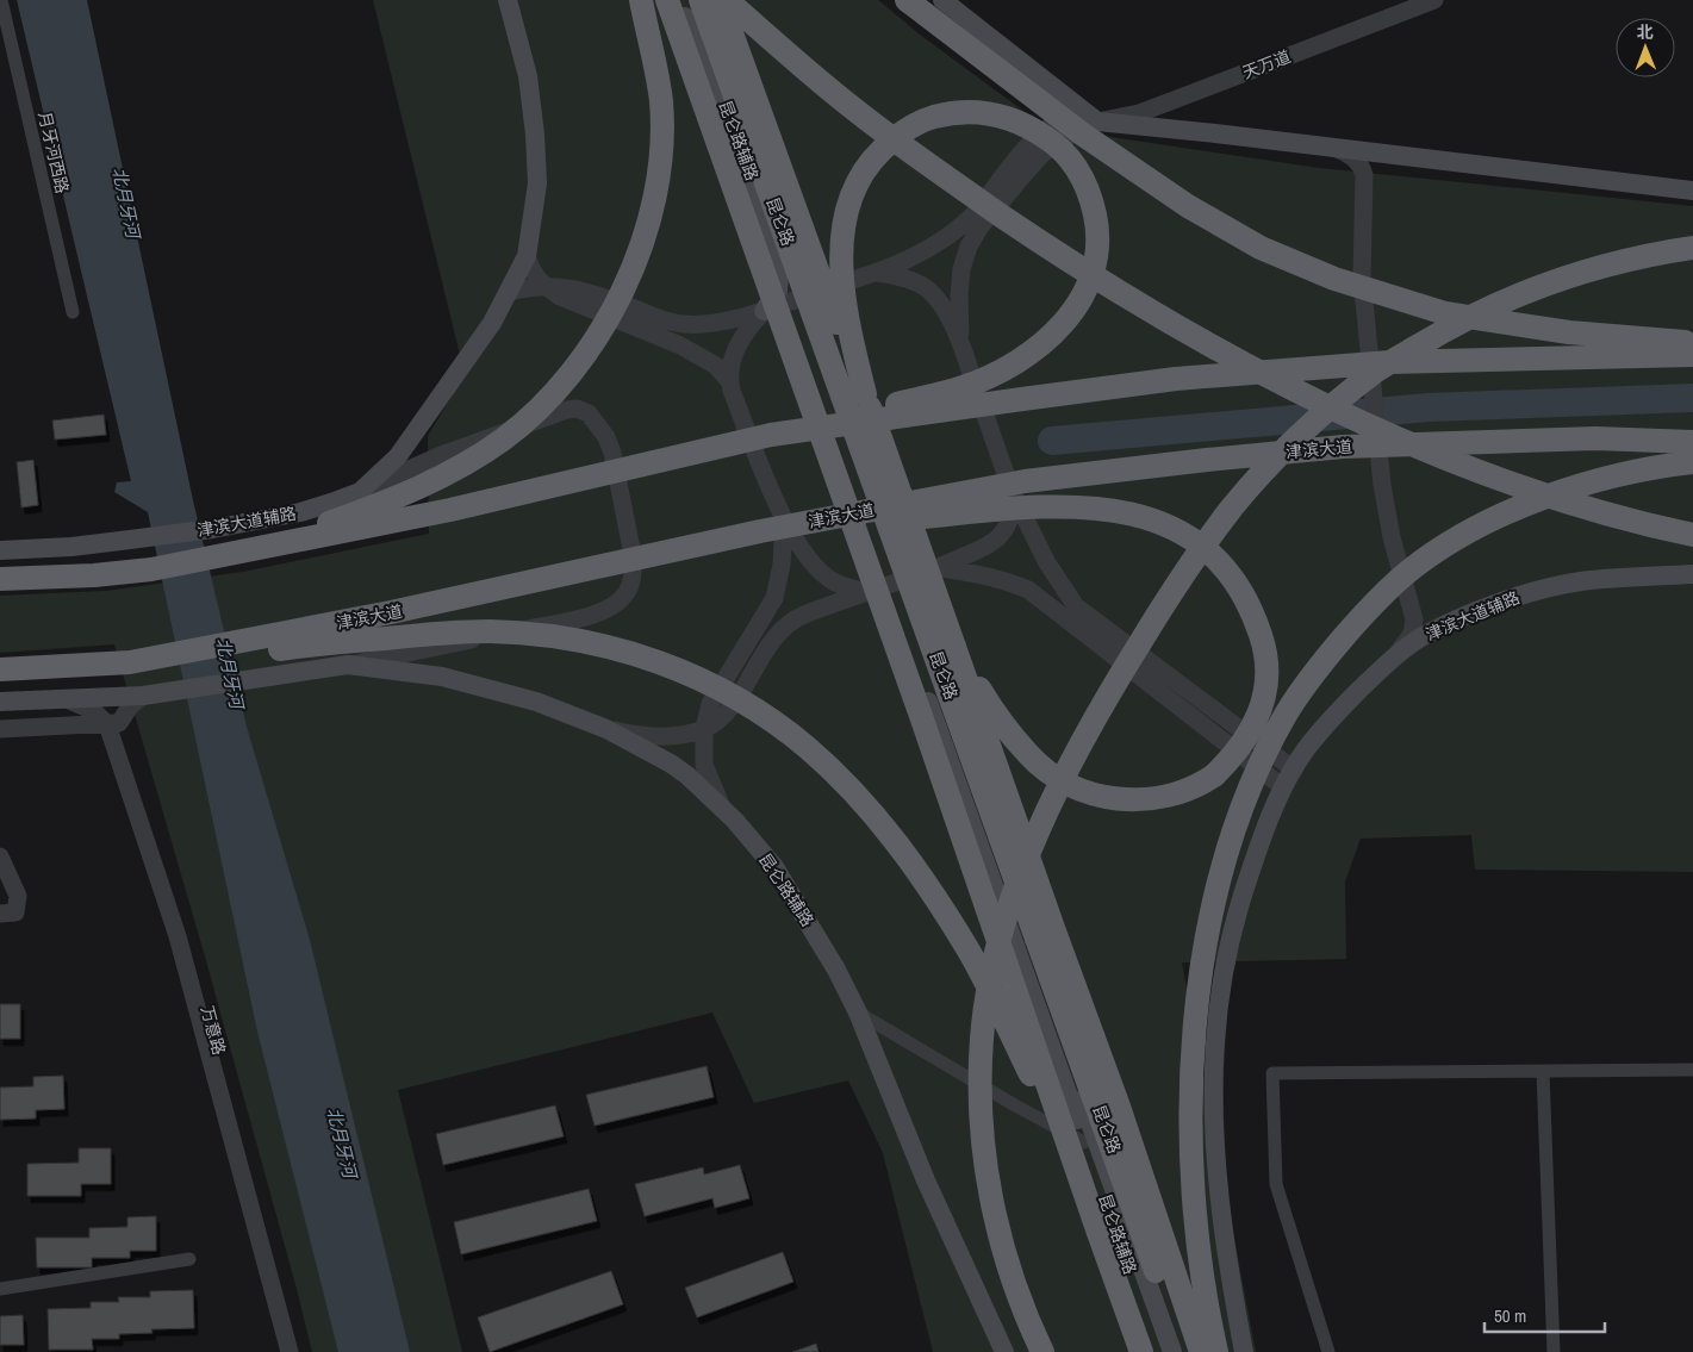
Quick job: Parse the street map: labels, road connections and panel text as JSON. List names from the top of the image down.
{
  "streets": {
    "highway": ["昆仑路", "津滨大道"],
    "main road": ["昆仑路辅路", "津滨大道辅路"],
    "street": ["天万道", "月牙河西路", "万意路"]
  },
  "water": ["北月牙河"],
  "scale_bar": "50 m",
  "north": "top"
}
